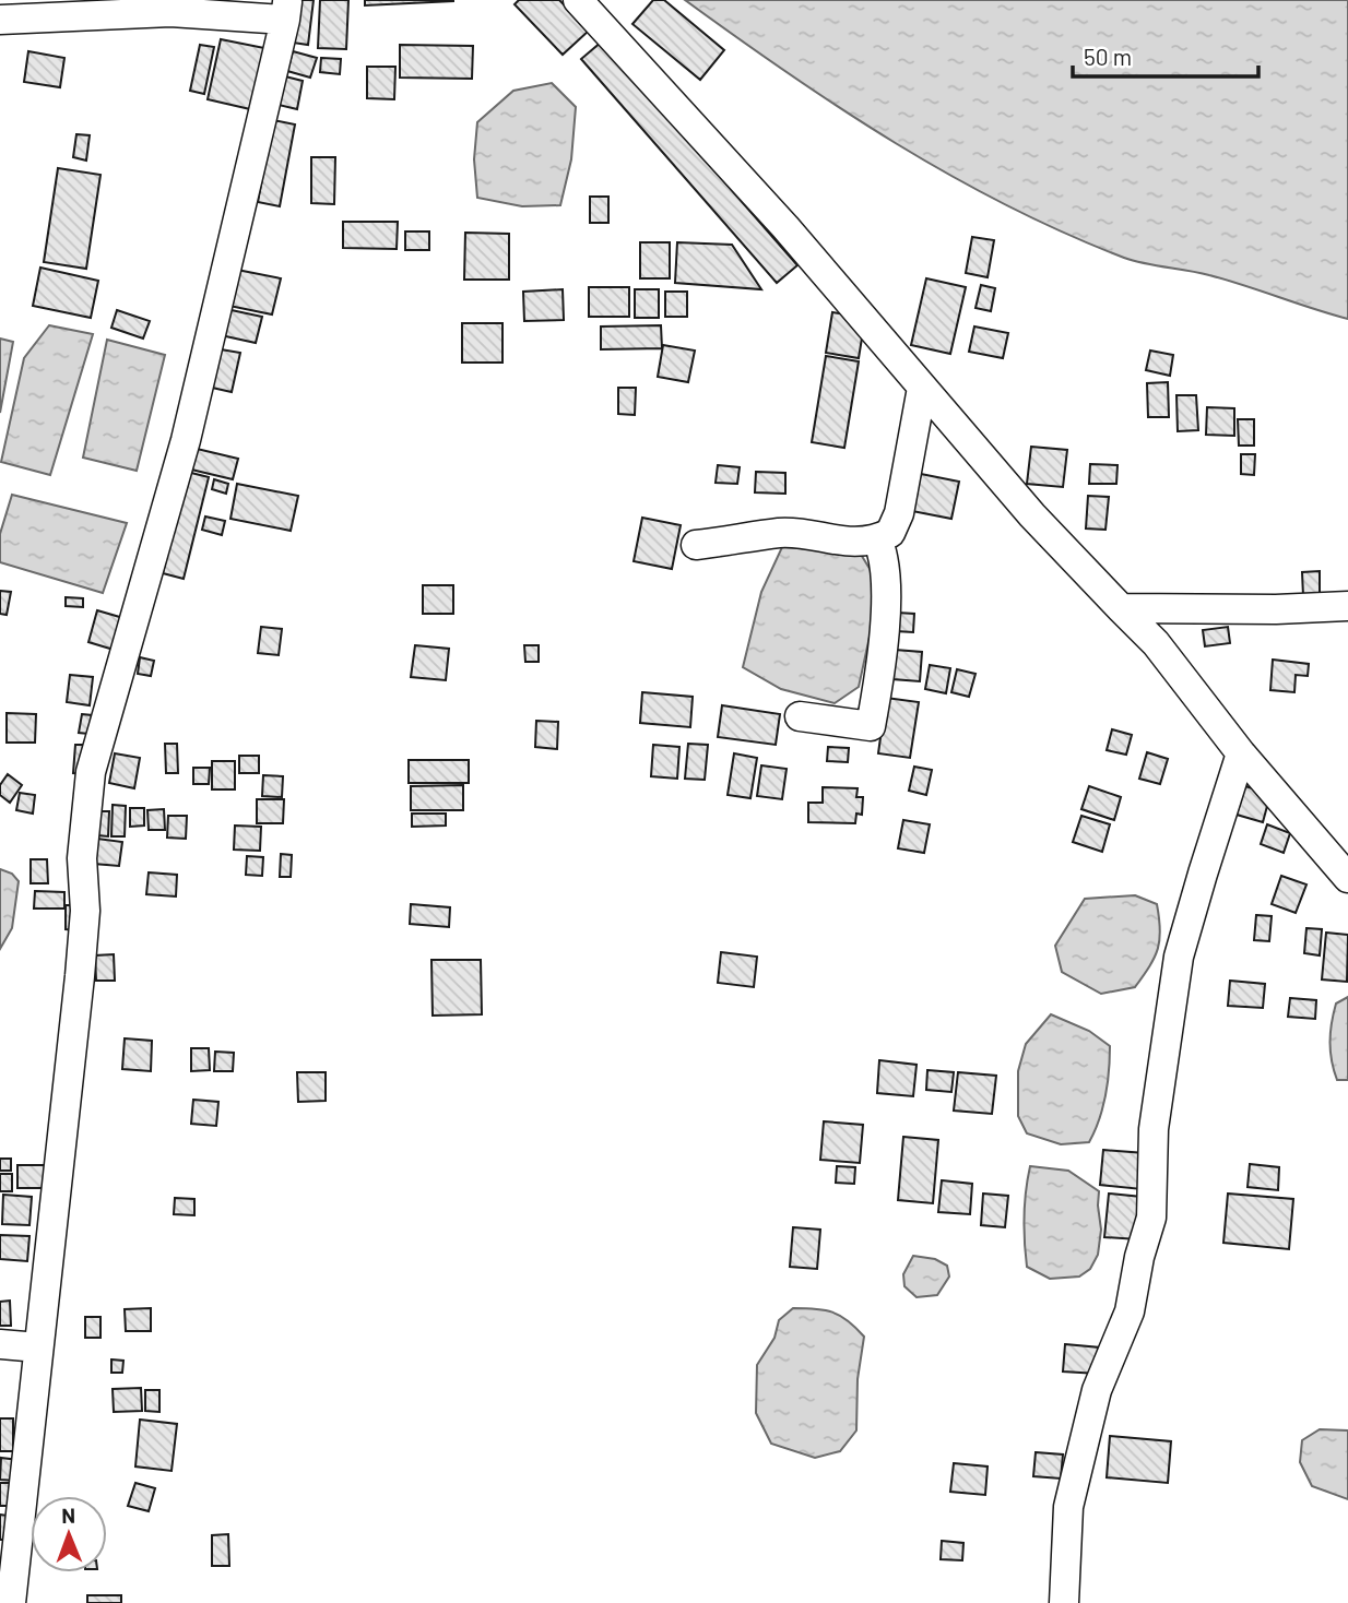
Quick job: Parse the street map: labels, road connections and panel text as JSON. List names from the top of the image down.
{
  "scale_bar": "50 m",
  "north": "top"
}
